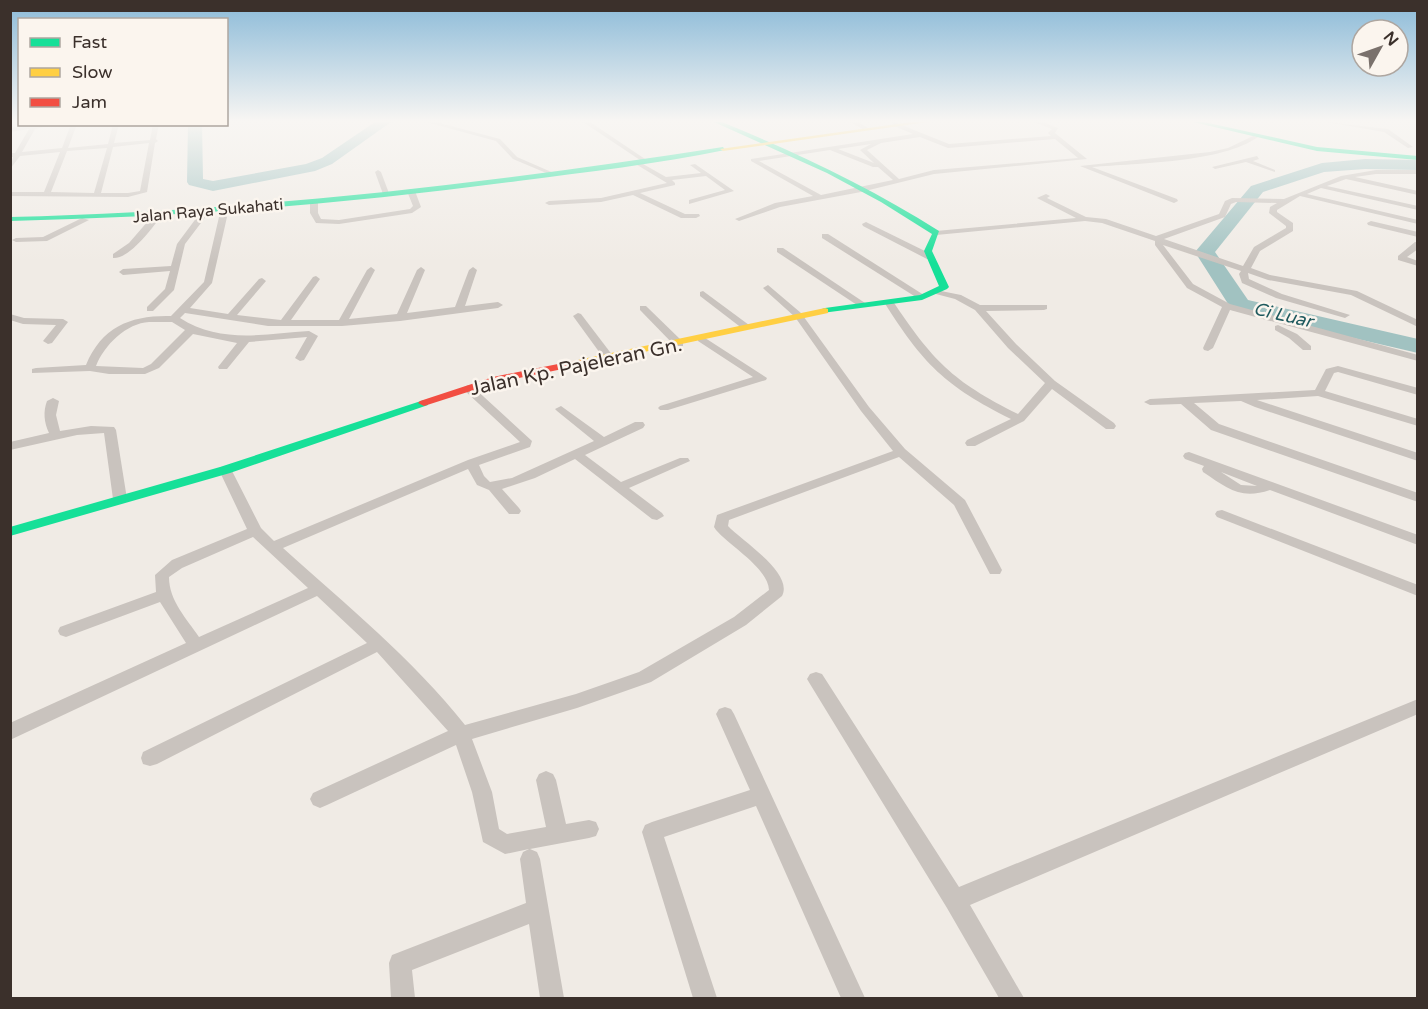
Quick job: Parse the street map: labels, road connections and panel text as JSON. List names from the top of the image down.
{
  "streets": {
    "main road": ["Jalan Raya Sukahati", "Jalan Kp. Pajeleran Gn."]
  },
  "water": ["Ci Luar"],
  "legend": ["Fast", "Slow", "Jam"],
  "north": "top right"
}
